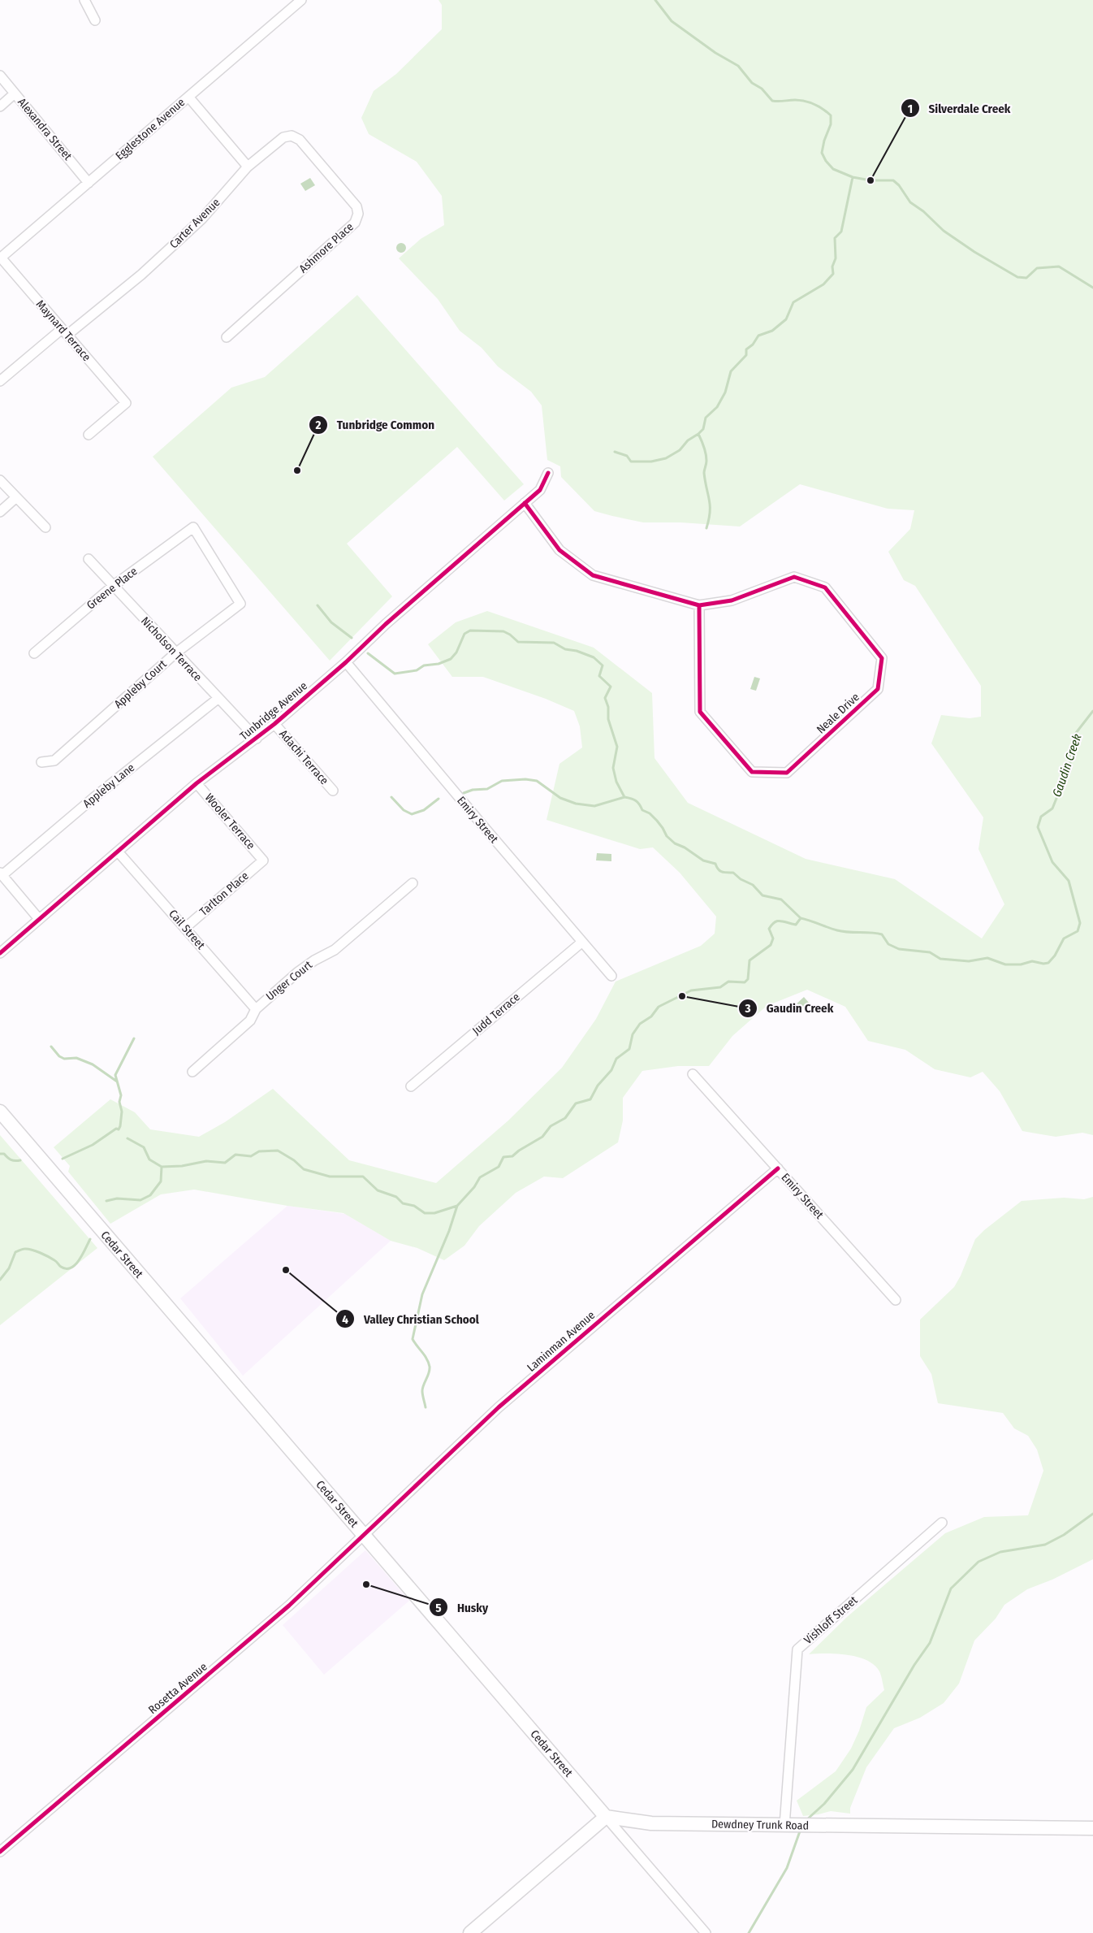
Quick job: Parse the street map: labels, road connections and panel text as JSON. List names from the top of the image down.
{
  "streets": {
    "main road": ["Cedar Street", "Dewdney Trunk Road"],
    "street": [
      "Alexandra Street",
      "Egglestone Avenue",
      "Carter Avenue",
      "Ashmore Place",
      "Maynard Terrace",
      "Greene Place",
      "Nicholson Terrace",
      "Appleby Court",
      "Tunbridge Avenue",
      "Neale Drive",
      "Adachi Terrace",
      "Appleby Lane",
      "Emiry Street",
      "Wooler Terrace",
      "Tarlton Place",
      "Cail Street",
      "Unger Court",
      "Judd Terrace",
      "Laminman Avenue",
      "Vishloff Street",
      "Rosetta Avenue"
    ]
  },
  "crossings": [
    ["Alexandra Street", "Egglestone Avenue"],
    ["Egglestone Avenue", "Maynard Terrace"],
    ["Carter Avenue", "Ashmore Place"],
    ["Carter Avenue", "Maynard Terrace"],
    ["Greene Place", "Nicholson Terrace"],
    ["Greene Place", "Appleby Court"],
    ["Nicholson Terrace", "Appleby Court"],
    ["Nicholson Terrace", "Tunbridge Avenue"],
    ["Nicholson Terrace", "Appleby Lane"],
    ["Tunbridge Avenue", "Neale Drive"],
    ["Tunbridge Avenue", "Adachi Terrace"],
    ["Tunbridge Avenue", "Emiry Street"],
    ["Tunbridge Avenue", "Wooler Terrace"],
    ["Tunbridge Avenue", "Cail Street"],
    ["Emiry Street", "Judd Terrace"],
    ["Emiry Street", "Laminman Avenue"],
    ["Wooler Terrace", "Tarlton Place"],
    ["Tarlton Place", "Cail Street"],
    ["Cail Street", "Unger Court"],
    ["Cedar Street", "Laminman Avenue"],
    ["Cedar Street", "Rosetta Avenue"],
    ["Cedar Street", "Dewdney Trunk Road"],
    ["Laminman Avenue", "Rosetta Avenue"],
    ["Vishloff Street", "Dewdney Trunk Road"]
  ],
  "water": ["Gaudin Creek"],
  "places": [
    "Silverdale Creek",
    "Tunbridge Common",
    "Gaudin Creek",
    "Valley Christian School",
    "Husky"
  ]
}
